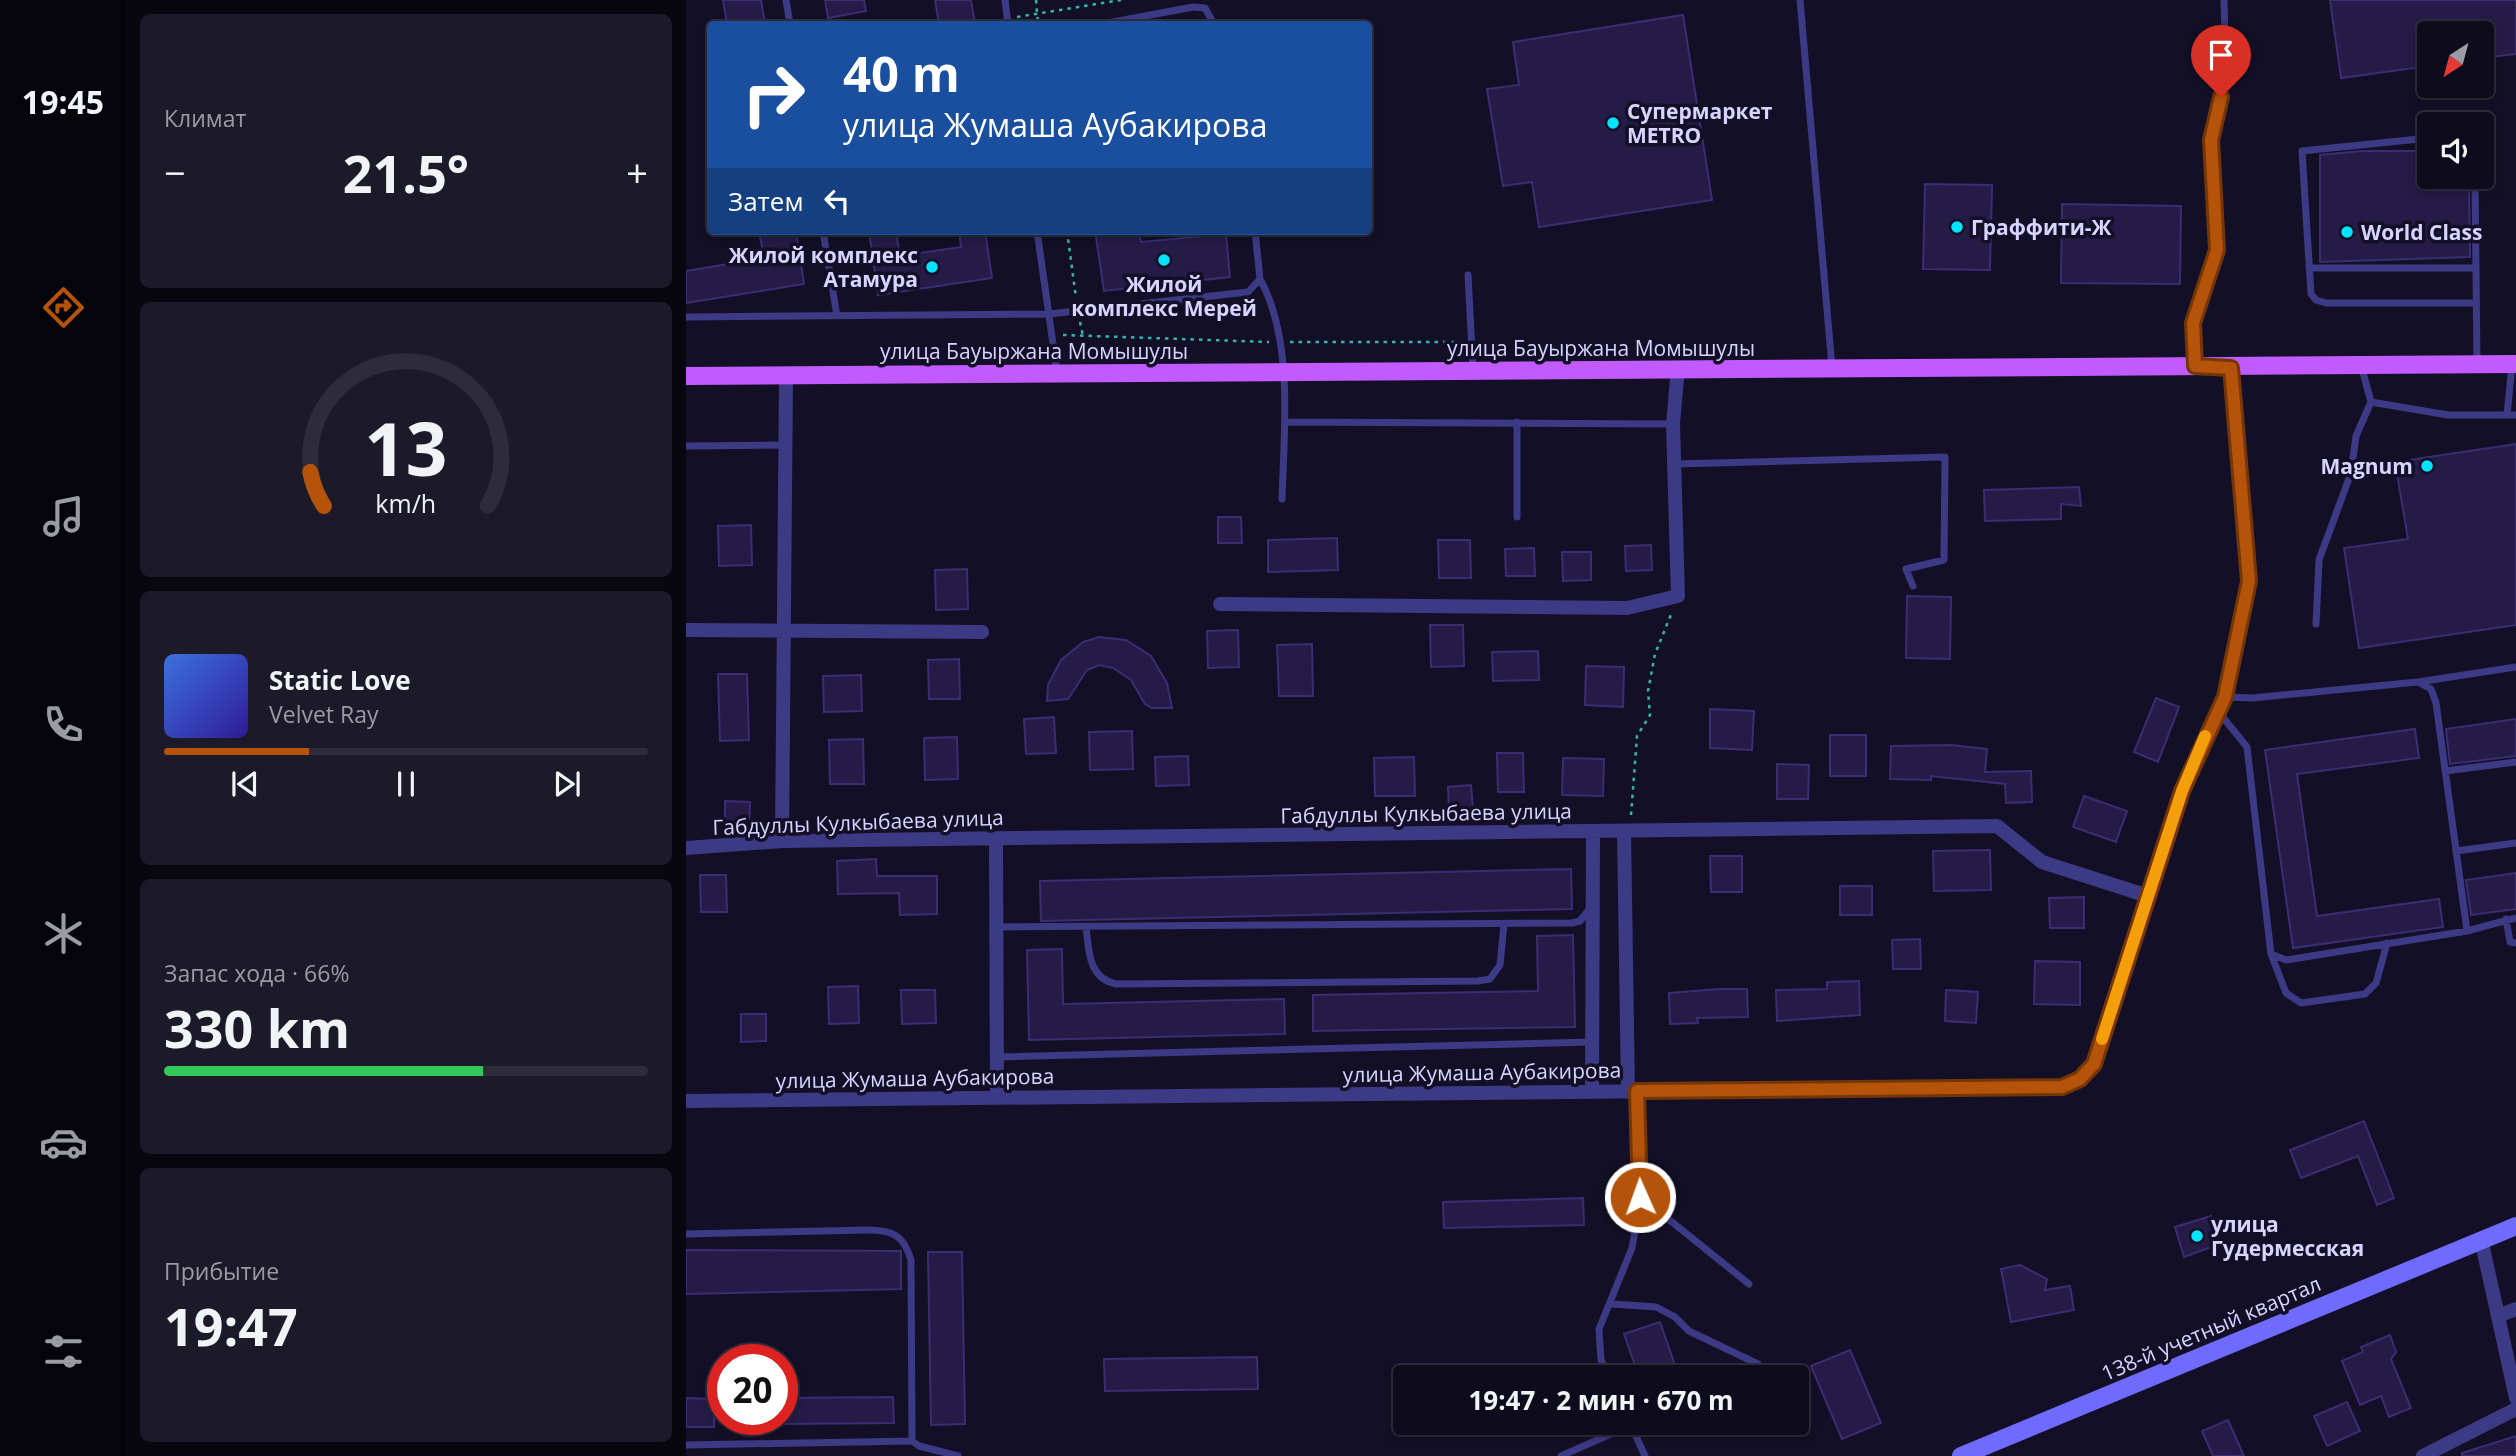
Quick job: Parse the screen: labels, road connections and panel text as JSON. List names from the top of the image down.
{
  "streets": {
    "main road": ["улица Бауыржана Момышулы", "138-й учетный квартал"],
    "street": ["Габдуллы Кулкыбаева улица", "улица Жумаша Аубакирова"]
  },
  "crossings": [
    ["улица Бауыржана Момышулы", "улица Жумаша Аубакирова"],
    ["Габдуллы Кулкыбаева улица", "улица Жумаша Аубакирова"]
  ],
  "places": [
    "Супермаркет METRO",
    "Граффити-Ж",
    "World Class",
    "Жилой комплекс Мерей",
    "Жилой комплекс Атамура",
    "Magnum",
    "улица Гудермесская"
  ],
  "north": "bottom left",
  "page": {
    "tabs": "19:45",
    "tile": [
      "Климат",
      ["Запас хода · 66%", "330 km"],
      ["Прибытие", "19:47"]
    ],
    "turn": ["40 m", "улица Жумаша Аубакирова"],
    "heat": ["−", "21.5°", "+"],
    "then": "Затем",
    "song": ["Static Love", "Velvet Ray"],
    "limit": "20",
    "trip": "19:47 · 2 мин · 670 m",
    "gauge": ["13", "km/h"]
  }
}
